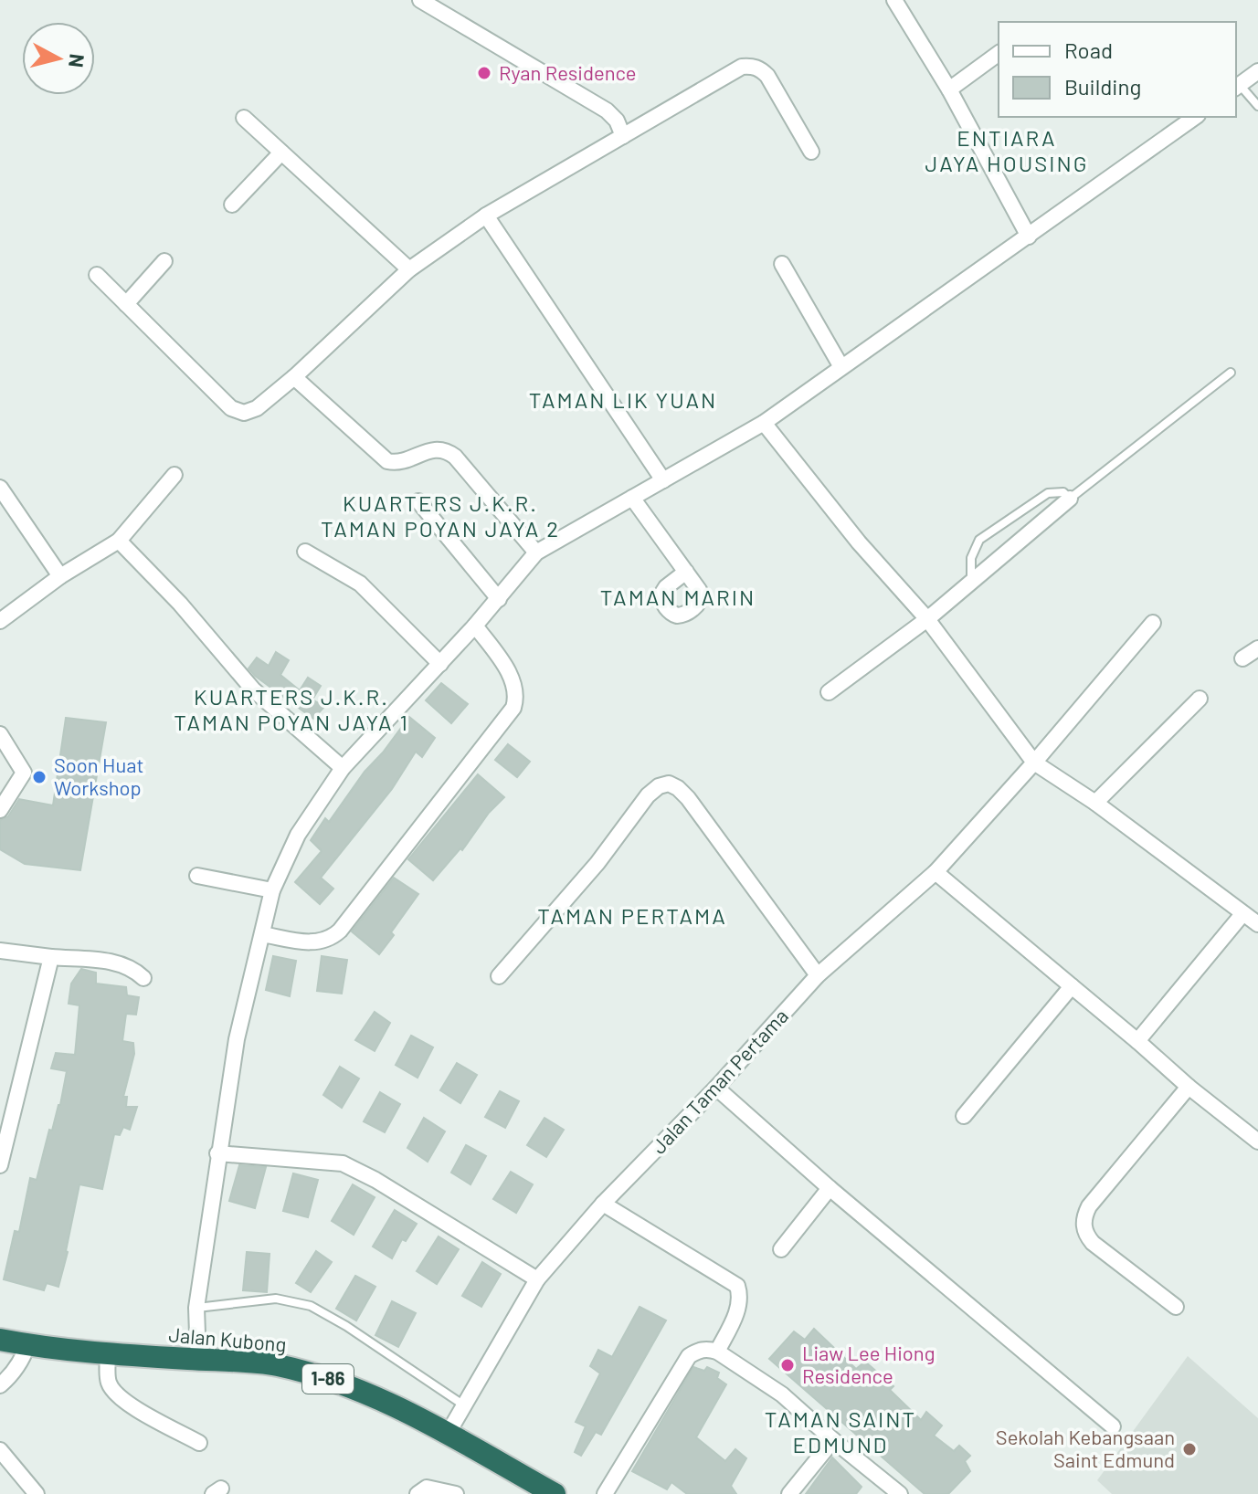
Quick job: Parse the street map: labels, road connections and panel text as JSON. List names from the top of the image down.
{
  "streets": {
    "highway": ["Jalan Kubong", "1-86"],
    "street": ["Jalan Taman Pertama"]
  },
  "crossings": [
    ["Jalan Taman Pertama", "Jalan Kubong"]
  ],
  "districts": [
    "ENTIARA JAYA HOUSING",
    "TAMAN LIK YUAN",
    "KUARTERS J.K.R. TAMAN POYAN JAYA 2",
    "TAMAN MARIN",
    "KUARTERS J.K.R. TAMAN POYAN JAYA 1",
    "TAMAN PERTAMA",
    "TAMAN SAINT EDMUND"
  ],
  "places": [
    "Ryan Residence",
    "Soon Huat Workshop",
    "Liaw Lee Hiong Residence",
    "Sekolah Kebangsaan Saint Edmund"
  ],
  "legend": ["Road", "Building"],
  "north": "right"
}
